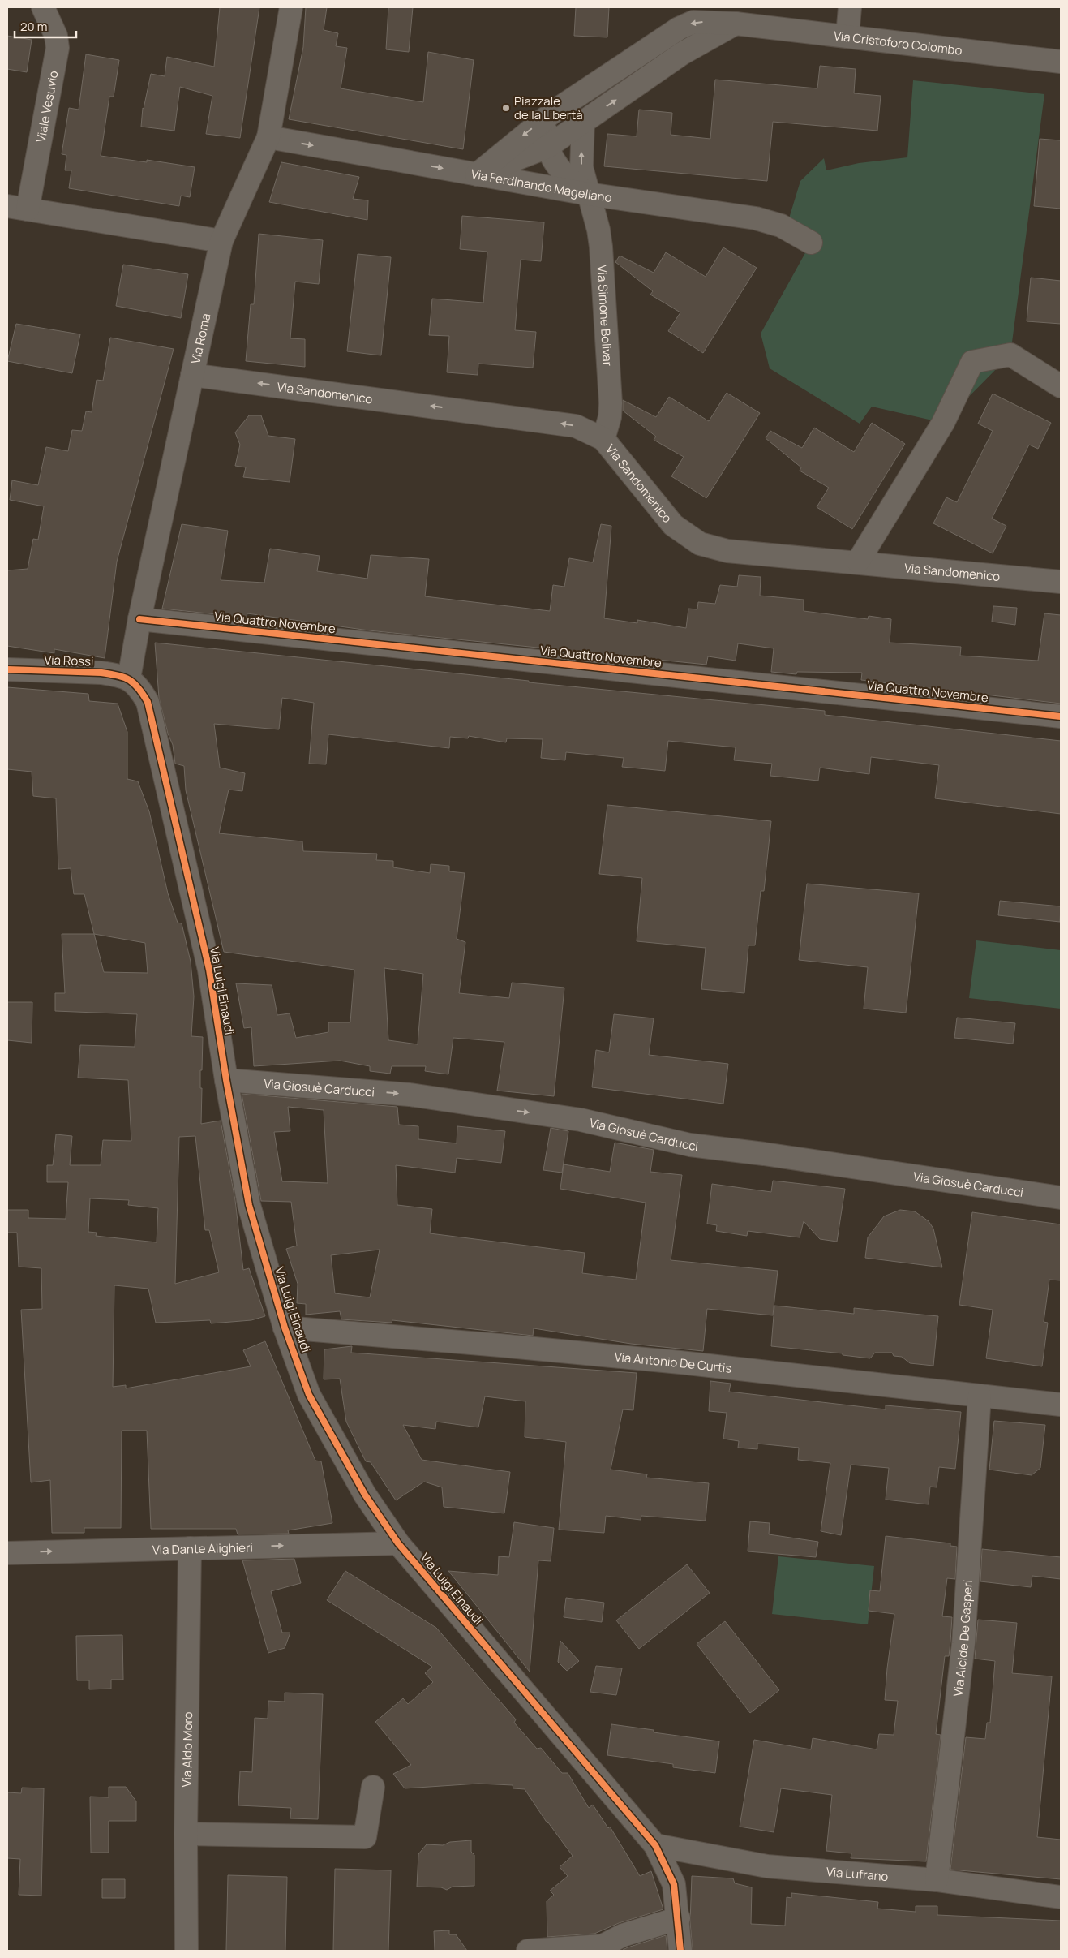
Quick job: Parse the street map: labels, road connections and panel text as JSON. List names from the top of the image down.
{
  "streets": {
    "street": [
      "Via Cristoforo Colombo",
      "Viale Vesuvio",
      "Via Ferdinando Magellano",
      "Via Simone Bolivar",
      "Via Roma",
      "Via Sandomenico",
      "Via Quattro Novembre",
      "Via Rossi",
      "Via Luigi Einaudi",
      "Via Giosuè Carducci",
      "Via Antonio De Curtis",
      "Via Dante Alighieri",
      "Via Alcide De Gasperi",
      "Via Aldo Moro",
      "Via Lufrano"
    ]
  },
  "crossings": [
    ["Via Cristoforo Colombo", "Via Ferdinando Magellano"],
    ["Viale Vesuvio", "Via Roma"],
    ["Via Ferdinando Magellano", "Via Simone Bolivar"],
    ["Via Ferdinando Magellano", "Via Roma"],
    ["Via Simone Bolivar", "Via Sandomenico"],
    ["Via Roma", "Via Sandomenico"],
    ["Via Roma", "Via Quattro Novembre"],
    ["Via Roma", "Via Rossi"],
    ["Via Roma", "Via Luigi Einaudi"],
    ["Via Rossi", "Via Luigi Einaudi"],
    ["Via Luigi Einaudi", "Via Giosuè Carducci"],
    ["Via Luigi Einaudi", "Via Antonio De Curtis"],
    ["Via Luigi Einaudi", "Via Dante Alighieri"],
    ["Via Luigi Einaudi", "Via Lufrano"],
    ["Via Antonio De Curtis", "Via Alcide De Gasperi"],
    ["Via Dante Alighieri", "Via Aldo Moro"],
    ["Via Alcide De Gasperi", "Via Lufrano"]
  ],
  "one_way": [
    "Via Ferdinando Magellano",
    "Via Sandomenico",
    "Via Giosuè Carducci",
    "Via Dante Alighieri"
  ],
  "places": ["Piazzale della Libertà"],
  "scale_bar": "20 m"
}
